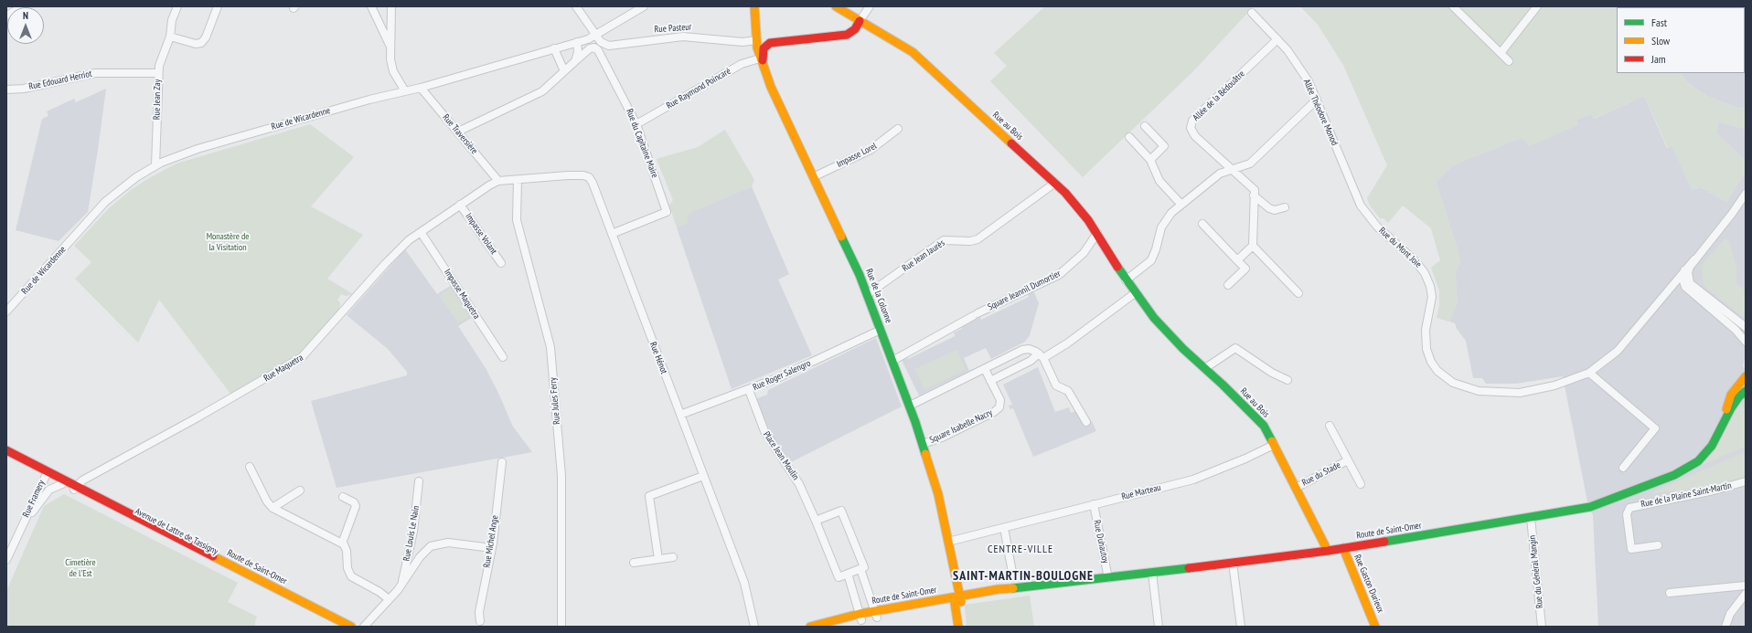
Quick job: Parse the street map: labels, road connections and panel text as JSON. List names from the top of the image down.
{
  "streets": {
    "main road": [
      "Rue au Bois",
      "Rue de la Colonne",
      "Route de Saint-Omer",
      "Rue Gaston Durieux"
    ],
    "street": [
      "Rue Pasteur",
      "Rue Edouard Herriot",
      "Rue Raymond Poincaré",
      "Allée de la Bédouâtre",
      "Rue Jean Zay",
      "Allée Théodore Monod",
      "Rue de Wicardenne",
      "Rue Traversière",
      "Rue du Capitaine Maire",
      "Impasse Lorel",
      "Impasse Volant",
      "Rue du Mont Joie",
      "Rue Jean Jaurès",
      "Square Jeannil Dumortier",
      "Impasse Maquetra",
      "Rue Hénot",
      "Rue Maquetra",
      "Rue Roger Salengro",
      "Rue Jules Ferry",
      "Square Isabelle Nacry",
      "Place Jean Moulin",
      "Rue du Stade",
      "Rue Marteau",
      "Rue de la Plaine Saint-Martin",
      "Rue Framery",
      "Rue Louis Le Nain",
      "Rue Michel Ange",
      "Rue Duhautoy",
      "Rue du Général Mangin"
    ]
  },
  "crossings": [
    ["Rue Pasteur", "Rue de Wicardenne"],
    ["Rue Pasteur", "Rue de la Colonne"],
    ["Rue Edouard Herriot", "Rue Jean Zay"],
    ["Rue Raymond Poincaré", "Rue du Capitaine Maire"],
    ["Rue Raymond Poincaré", "Rue de la Colonne"],
    ["Allée de la Bédouâtre", "Allée Théodore Monod"],
    ["Rue Jean Zay", "Rue de Wicardenne"],
    ["Allée Théodore Monod", "Rue du Mont Joie"],
    ["Rue de Wicardenne", "Rue Traversière"],
    ["Rue au Bois", "Rue Jean Jaurès"],
    ["Rue au Bois", "Square Jeannil Dumortier"],
    ["Rue au Bois", "Rue du Stade"],
    ["Rue au Bois", "Rue Marteau"],
    ["Rue au Bois", "Route de Saint-Omer"],
    ["Rue Traversière", "Rue Hénot"],
    ["Rue Traversière", "Rue Maquetra"],
    ["Rue du Capitaine Maire", "Rue Hénot"],
    ["Impasse Lorel", "Rue de la Colonne"],
    ["Impasse Volant", "Rue Maquetra"],
    ["Rue Jean Jaurès", "Rue de la Colonne"],
    ["Square Jeannil Dumortier", "Rue de la Colonne"],
    ["Impasse Maquetra", "Rue Maquetra"],
    ["Rue de la Colonne", "Rue Roger Salengro"],
    ["Rue de la Colonne", "Square Isabelle Nacry"],
    ["Rue de la Colonne", "Rue Marteau"],
    ["Rue de la Colonne", "Route de Saint-Omer"],
    ["Rue Hénot", "Rue Maquetra"],
    ["Rue Hénot", "Rue Roger Salengro"],
    ["Rue Hénot", "Rue Jules Ferry"],
    ["Rue Maquetra", "Route de Saint-Omer"],
    ["Rue Roger Salengro", "Place Jean Moulin"],
    ["Rue Marteau", "Rue Duhautoy"],
    ["Route de Saint-Omer", "Rue Duhautoy"],
    ["Route de Saint-Omer", "Rue du Général Mangin"],
    ["Route de Saint-Omer", "Rue Gaston Durieux"]
  ],
  "districts": ["CENTRE-VILLE", "SAINT-MARTIN-BOULOGNE"],
  "parks": ["Monastère de la Visitation", "Cimetière de l'Est"],
  "legend": ["Fast", "Slow", "Jam"],
  "north": "top"
}
